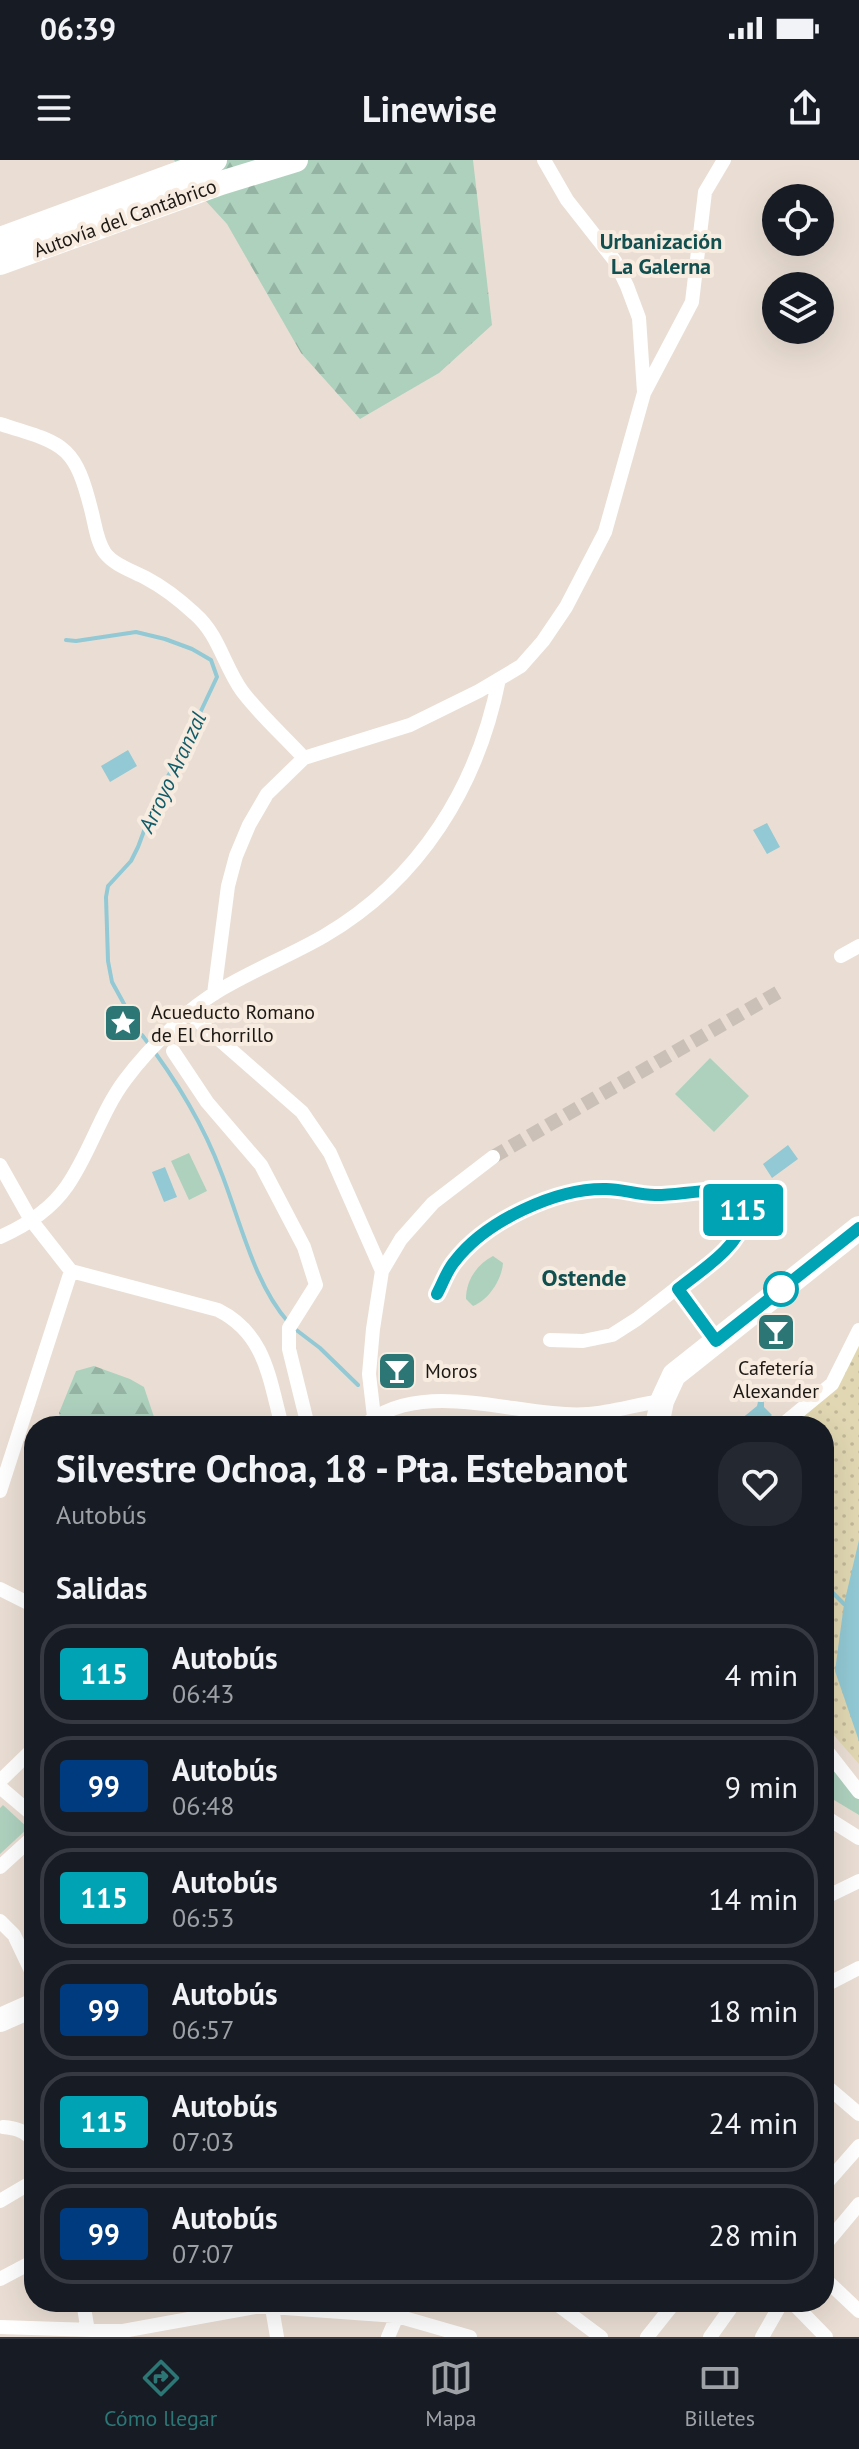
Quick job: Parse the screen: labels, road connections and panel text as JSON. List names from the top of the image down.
{
  "streets": {
    "highway": ["Autovía del Cantábrico"]
  },
  "districts": ["Urbanización La Galerna", "Ostende"],
  "water": ["Arroyo Aranzal"],
  "places": {
    "place": ["Acueducto Romano de El Chorrillo"],
    "bar": ["Cafetería Alexander", "Moros"]
  },
  "lines": ["bus line 115"],
  "page": {
    "status": "06:39",
    "header": "Linewise",
    "on_map": "115",
    "heading": [
      ["Silvestre Ochoa, 18 - Pta. Estebanot", "Autobús"],
      "Salidas"
    ],
    "list": [
      {
        "mark": "115",
        "name": "Autobús",
        "note": "06:43",
        "value": "4 min"
      },
      {
        "mark": "99",
        "name": "Autobús",
        "note": "06:48",
        "value": "9 min"
      },
      {
        "mark": "115",
        "name": "Autobús",
        "note": "06:53",
        "value": "14 min"
      },
      {
        "mark": "99",
        "name": "Autobús",
        "note": "06:57",
        "value": "18 min"
      },
      {
        "mark": "115",
        "name": "Autobús",
        "note": "07:03",
        "value": "24 min"
      },
      {
        "mark": "99",
        "name": "Autobús",
        "note": "07:07",
        "value": "28 min"
      }
    ],
    "tabs": ["Cómo llegar", "Mapa", "Billetes"]
  }
}
